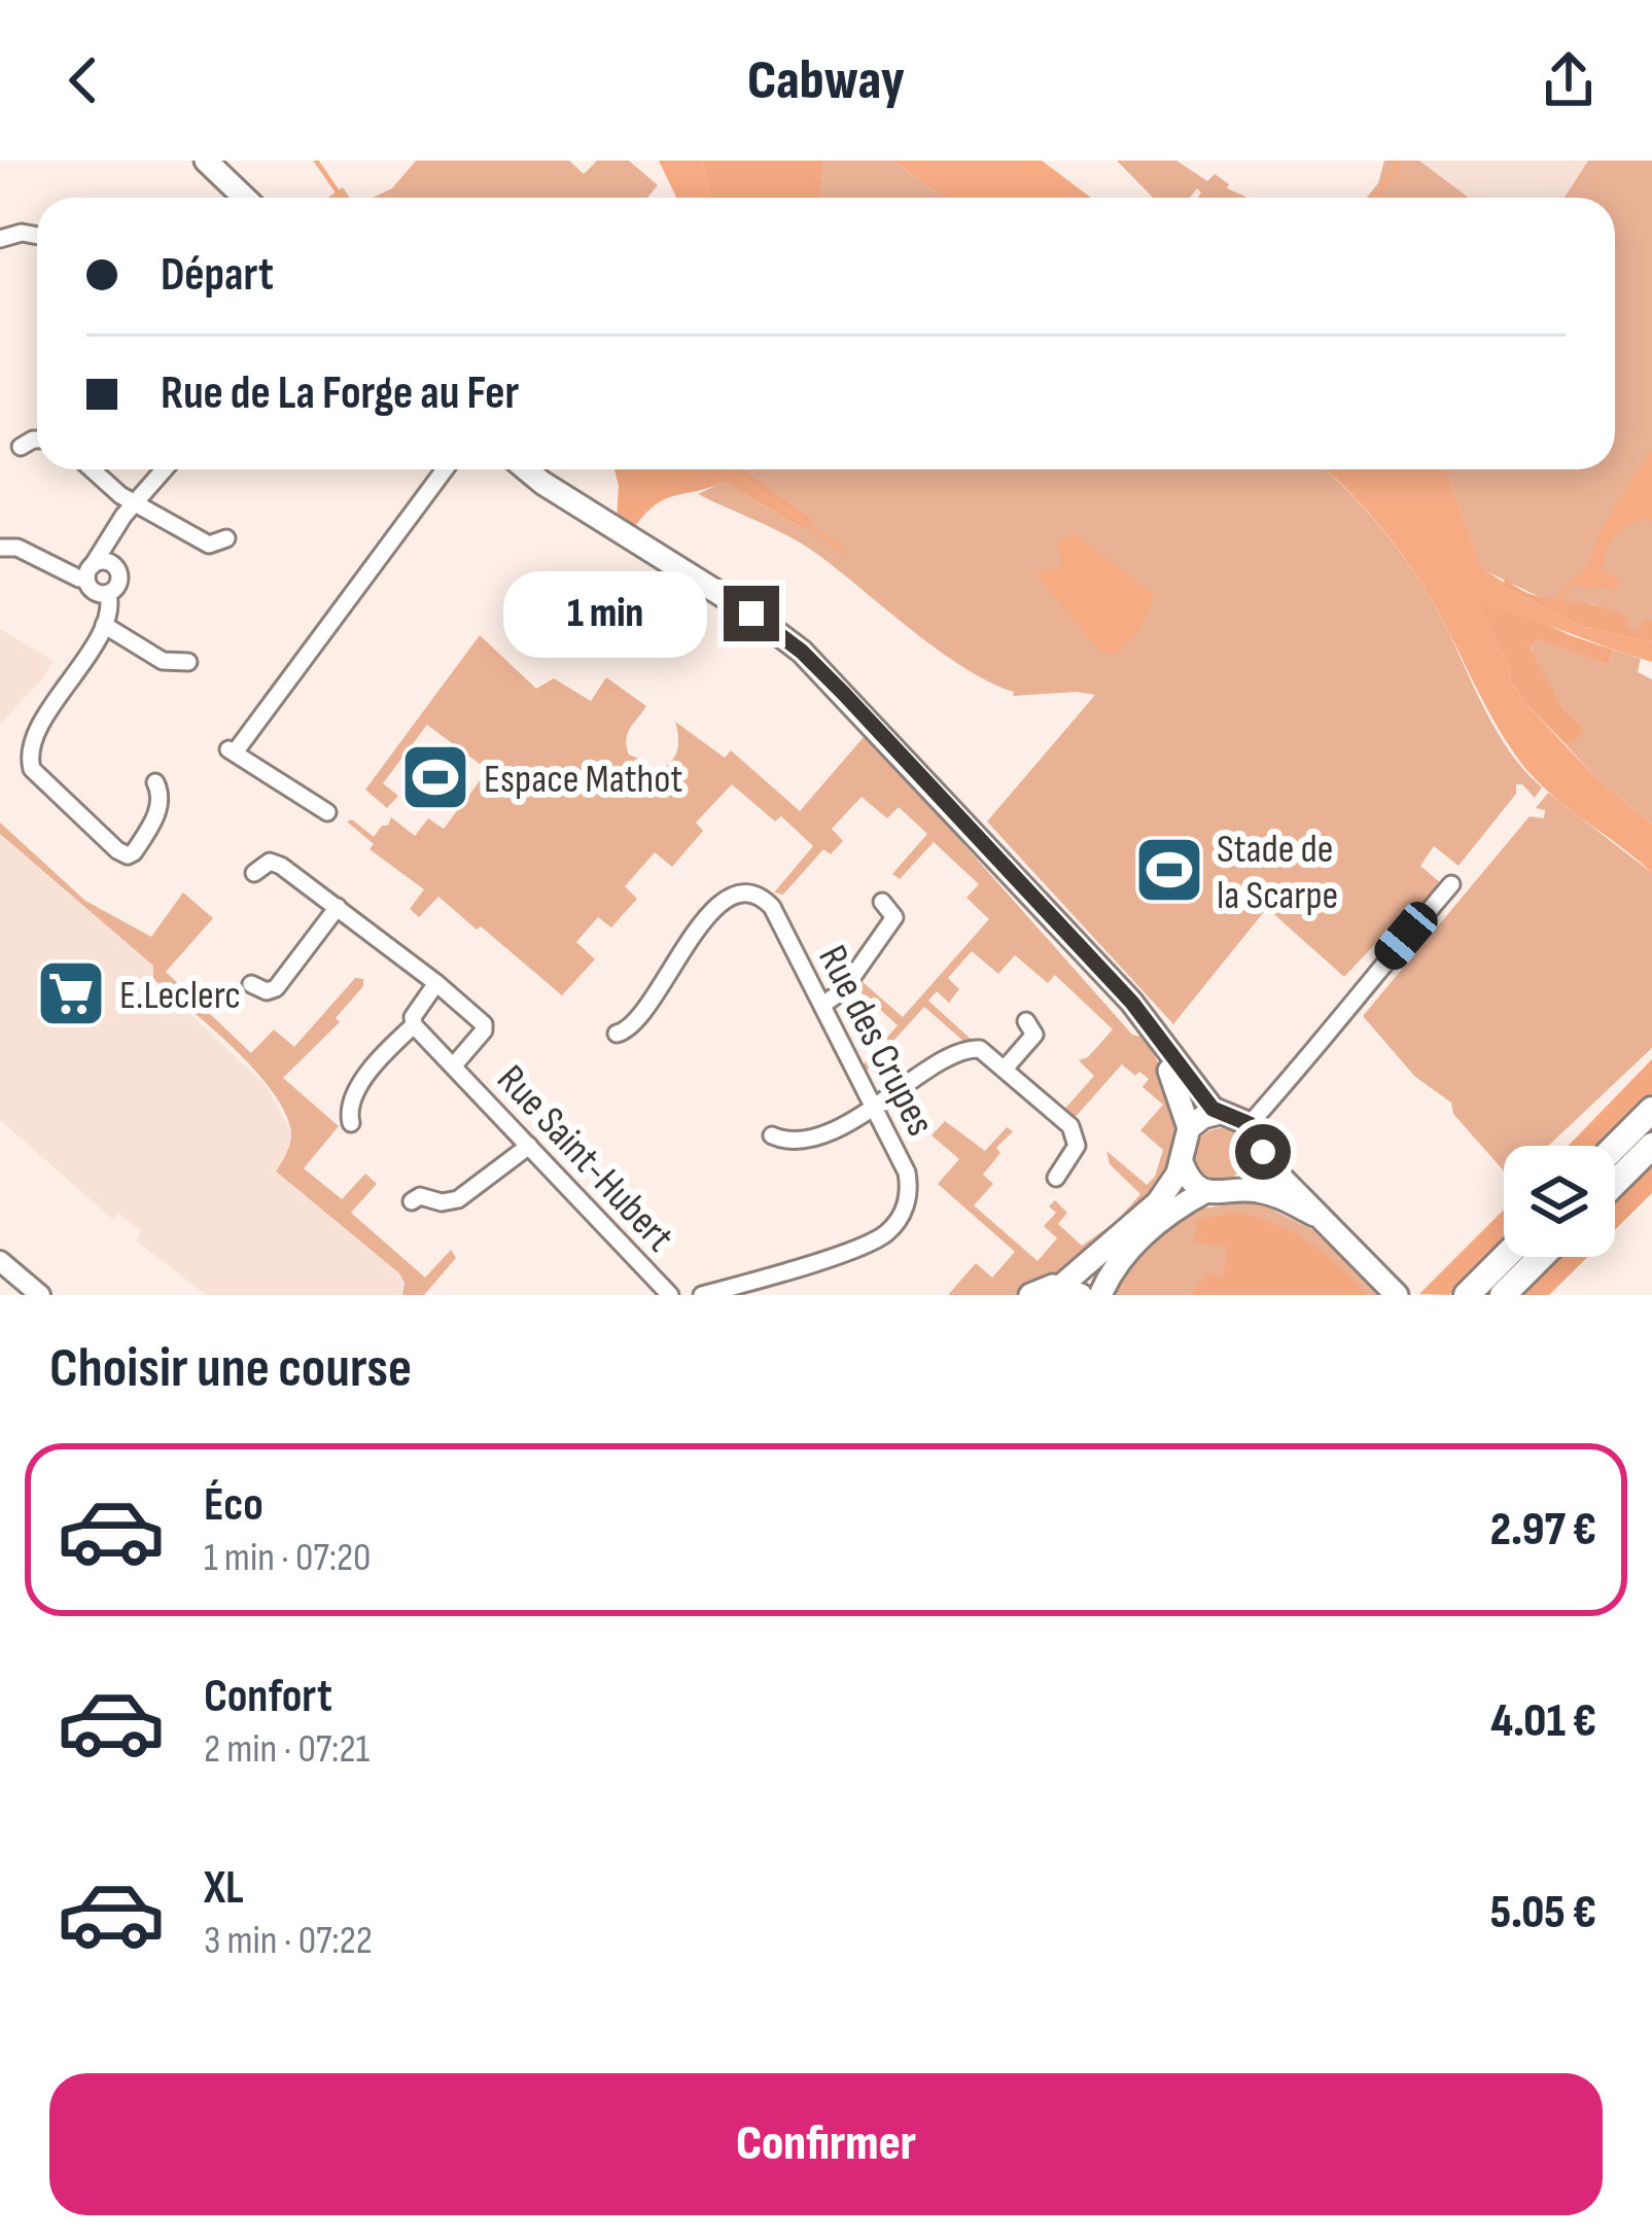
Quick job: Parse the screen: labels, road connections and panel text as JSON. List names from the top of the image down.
{
  "streets": {
    "street": ["Rue des Crupes", "Rue Saint-Hubert"]
  },
  "places": {
    "sports": ["Espace Mathot", "Stade de la Scarpe"],
    "supermarket": ["E.Leclerc"]
  },
  "page": {
    "header": "Cabway",
    "banner": ["Départ", "Rue de La Forge au Fer"],
    "bubble": "1 min",
    "heading": "Choisir une course",
    "list": [
      {
        "name": "Éco",
        "note": "1 min · 07:20",
        "value": "2.97 €"
      },
      {
        "name": "Confort",
        "note": "2 min · 07:21",
        "value": "4.01 €"
      },
      {
        "name": "XL",
        "note": "3 min · 07:22",
        "value": "5.05 €"
      }
    ],
    "buttons": "Confirmer"
  }
}
